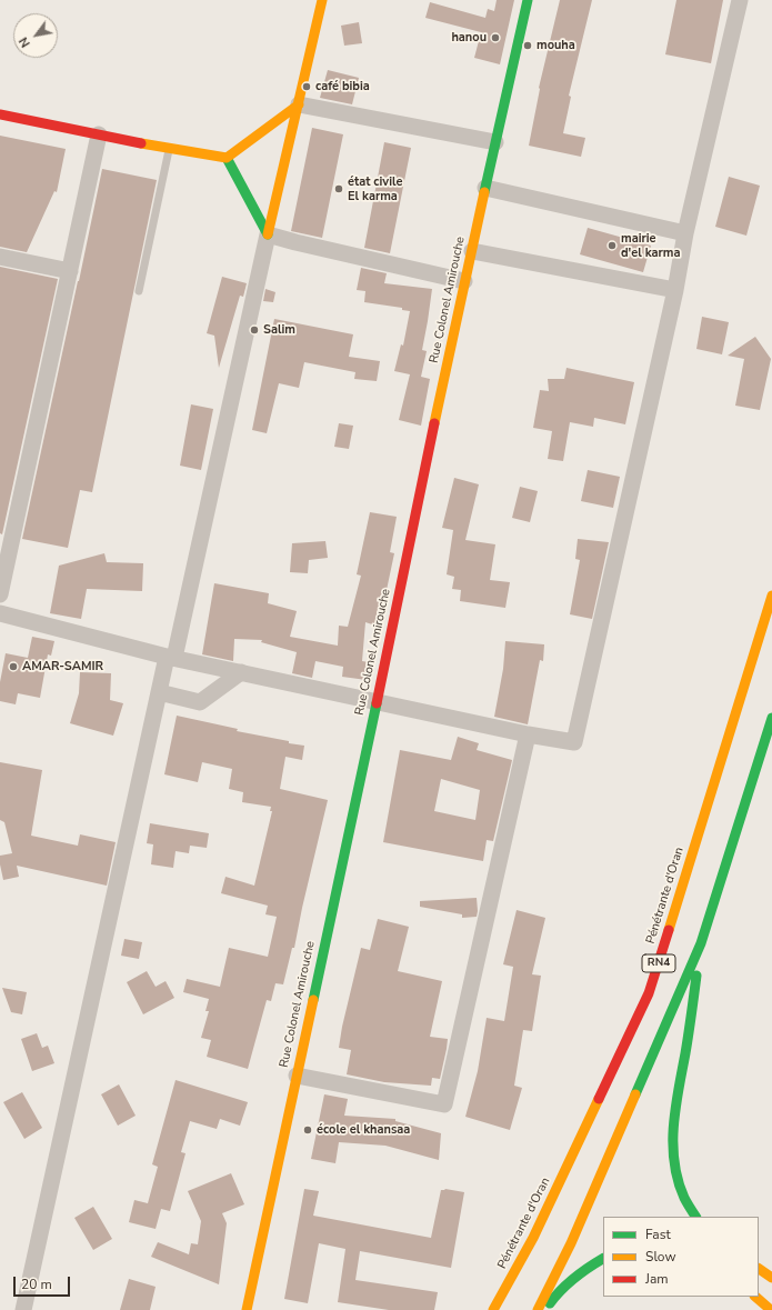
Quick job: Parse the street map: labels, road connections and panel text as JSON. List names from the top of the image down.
{
  "streets": {
    "main road": ["Rue Colonel Amirouche", "Pénétrante d'Oran", "RN4"]
  },
  "places": [
    "hanou",
    "mouha",
    "café bibia",
    "état civile El karma",
    "mairie d'el karma",
    "Salim",
    "AMAR-SAMIR",
    "école el khansaa"
  ],
  "legend": ["Fast", "Slow", "Jam"],
  "scale_bar": "20 m",
  "north": "bottom left"
}
